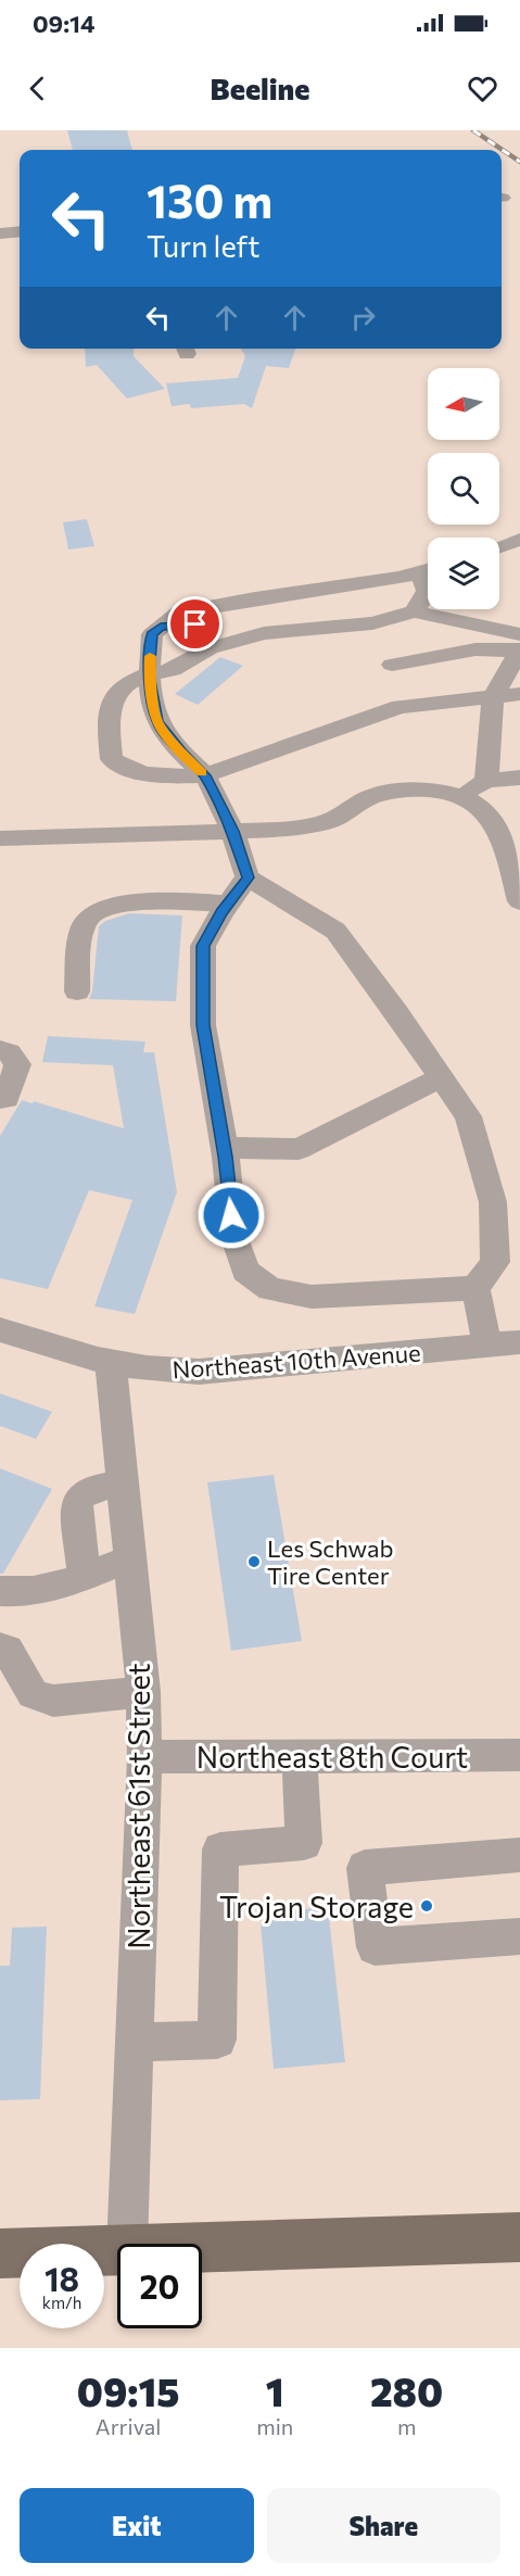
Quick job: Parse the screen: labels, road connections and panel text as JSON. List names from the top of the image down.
{
  "streets": {
    "street": ["Northeast 10th Avenue", "Northeast 8th Court", "Northeast 61st Street"]
  },
  "crossings": [
    ["Northeast 10th Avenue", "Northeast 61st Street"],
    ["Northeast 8th Court", "Northeast 61st Street"]
  ],
  "places": ["Les Schwab Tire Center", "Trojan Storage"],
  "north": "left",
  "page": {
    "status": "09:14",
    "header": "Beeline",
    "turn": ["130 m", "Turn left"],
    "speed": "18 km/h",
    "limit": "20",
    "eta": [
      "09:15",
      "Arrival",
      "1",
      "min",
      "280",
      "m"
    ],
    "buttons": ["Exit", "Share"]
  }
}
